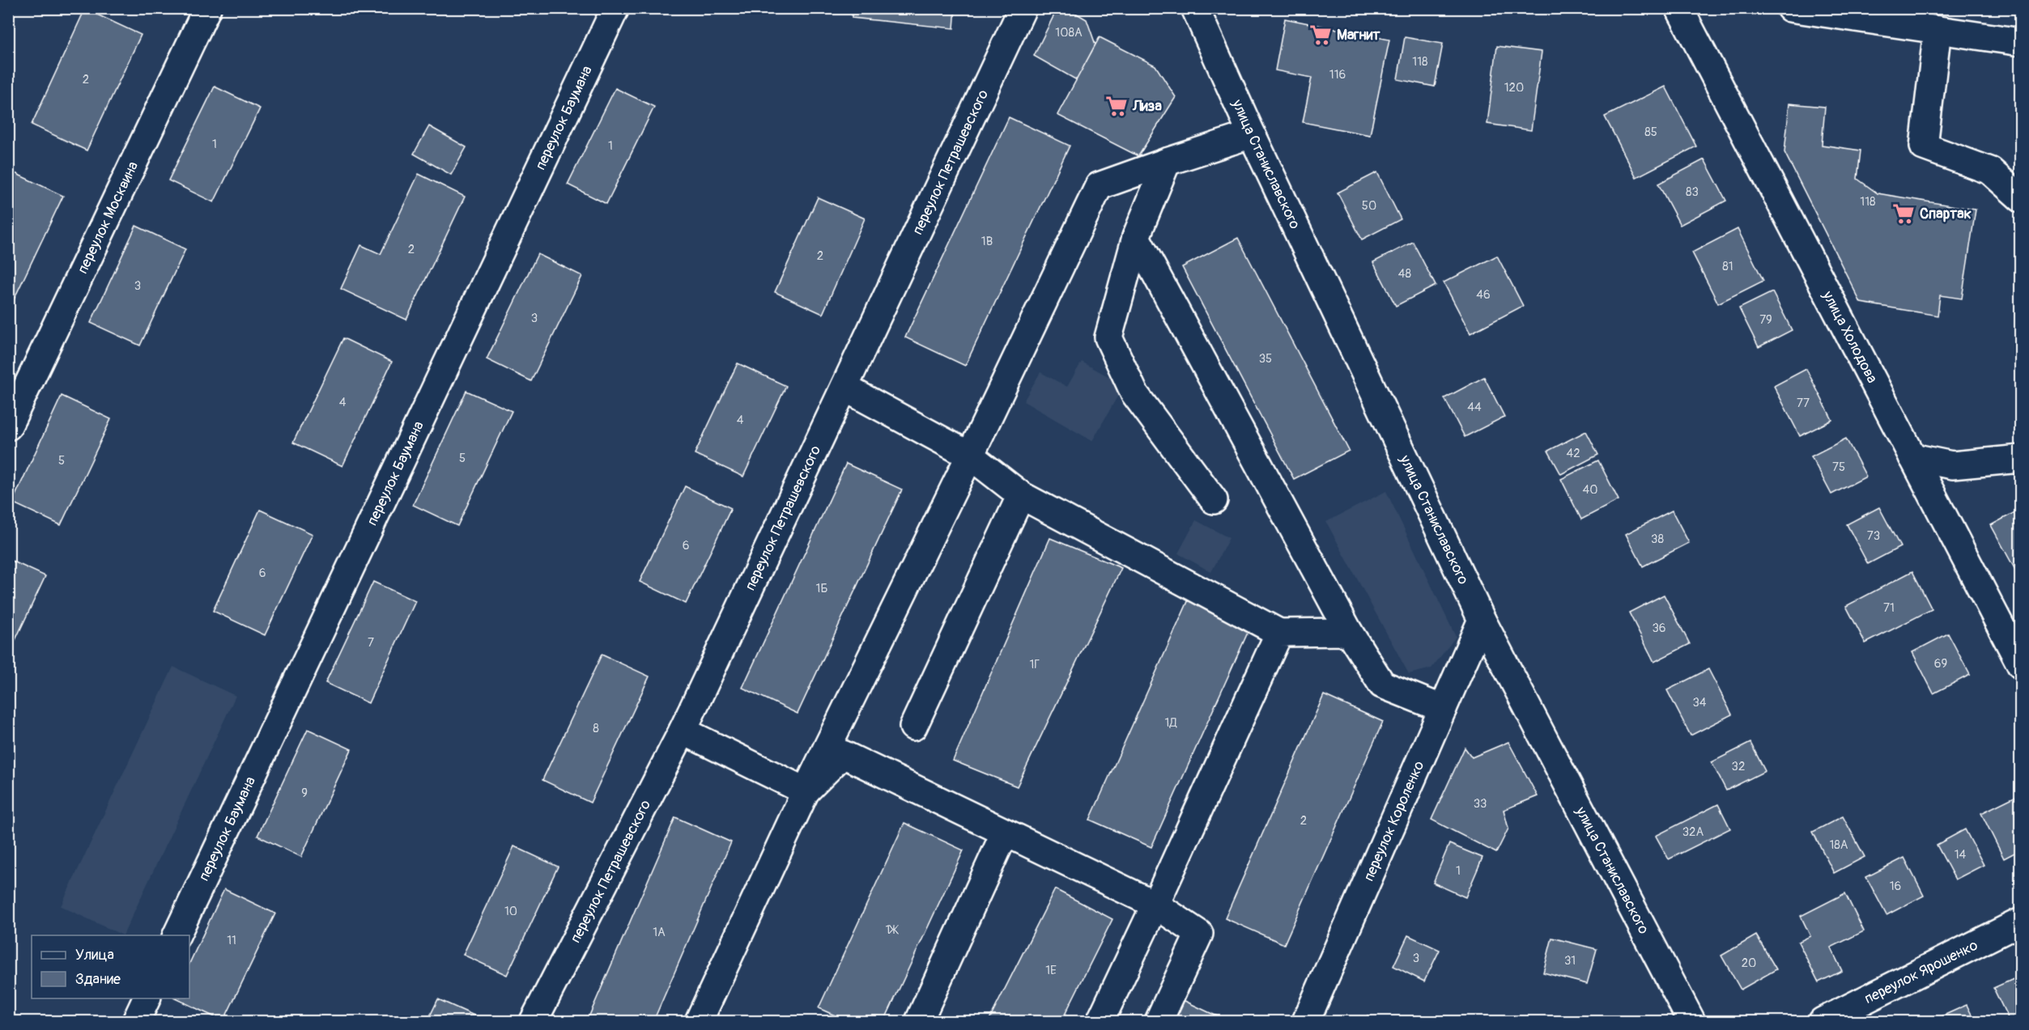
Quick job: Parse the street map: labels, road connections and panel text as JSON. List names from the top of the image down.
{
  "streets": {
    "street": [
      "переулок Баумана",
      "переулок Петрашевского",
      "улица Станиславского",
      "переулок Москвина",
      "улица Холодова",
      "переулок Короленко",
      "переулок Ярошенко"
    ]
  },
  "crossings": [
    ["улица Станиславского", "переулок Короленко"]
  ],
  "places": {
    "supermarket": ["Магнит", "Лиза", "Спартак"]
  },
  "house_numbers": [
    "108А",
    "118",
    "116",
    "2",
    "120",
    "85",
    "1",
    "1",
    "83",
    "118",
    "50",
    "1В",
    "2",
    "2",
    "81",
    "48",
    "3",
    "46",
    "3",
    "79",
    "35",
    "4",
    "77",
    "44",
    "4",
    "42",
    "5",
    "5",
    "75",
    "40",
    "73",
    "38",
    "6",
    "6",
    "1Б",
    "71",
    "36",
    "7",
    "69",
    "1Г",
    "34",
    "1Д",
    "8",
    "32",
    "9",
    "33",
    "2",
    "32А",
    "18А",
    "14",
    "1",
    "16",
    "10",
    "1Ж",
    "1А",
    "11",
    "3",
    "31",
    "20",
    "1Е"
  ],
  "legend": ["Улица", "Здание"]
}
